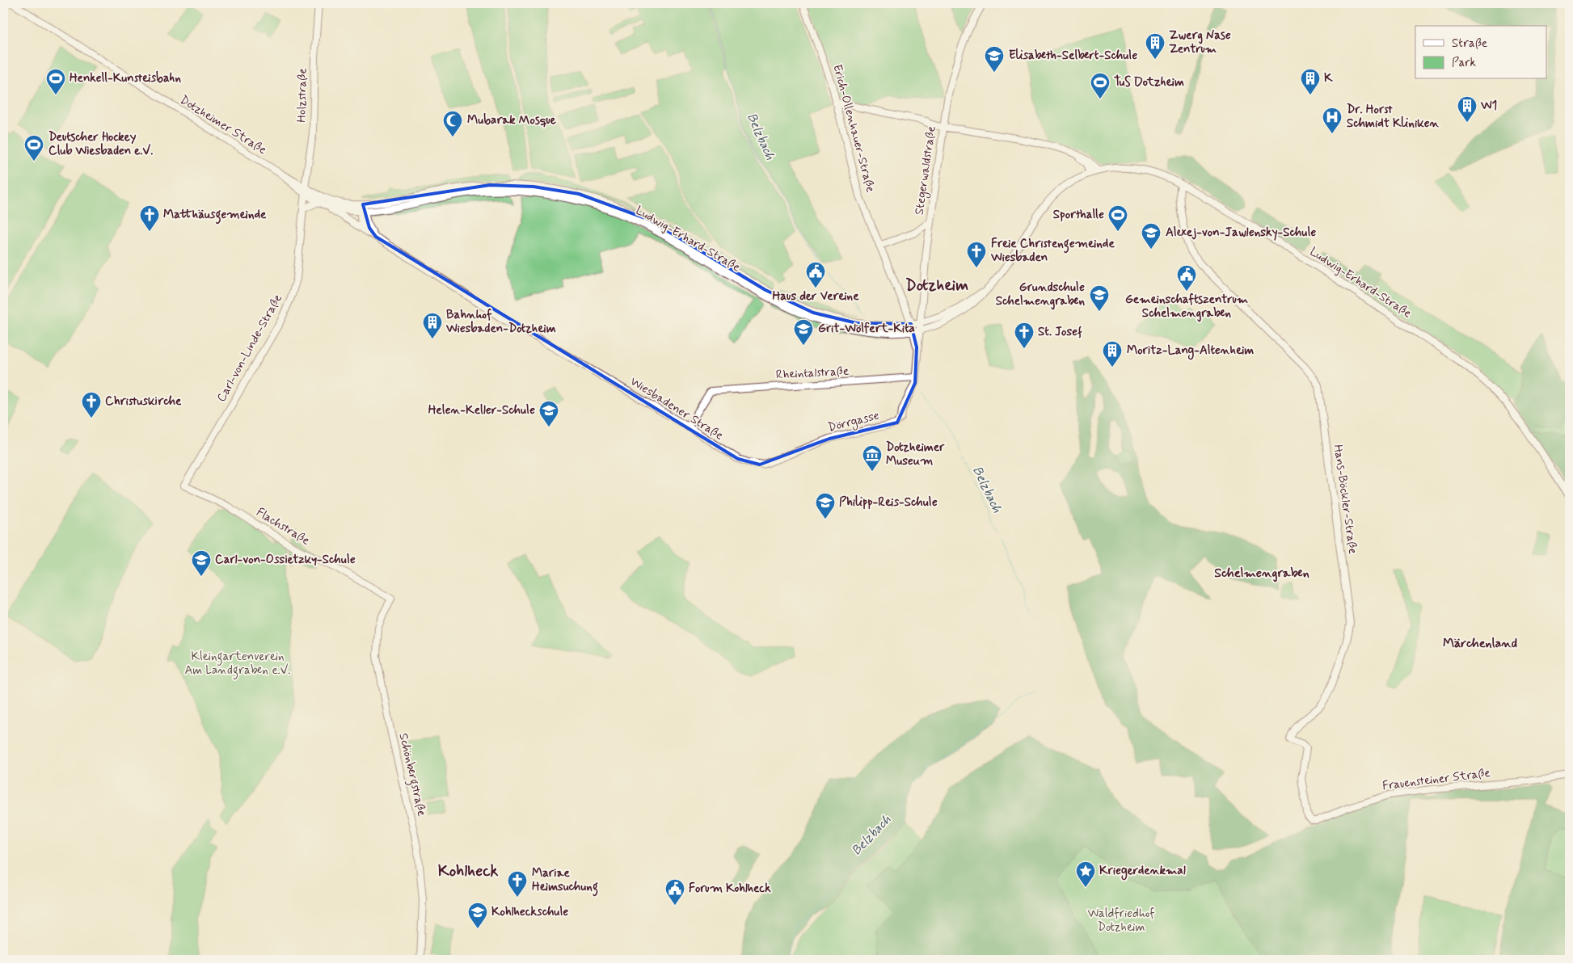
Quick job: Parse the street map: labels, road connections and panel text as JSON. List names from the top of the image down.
{
  "streets": {
    "street": [
      "Holzstraße",
      "Dotzheimer Straße",
      "Erich-Ollenhauer-Straße",
      "Stegerwaldstraße",
      "Ludwig-Erhard-Straße",
      "Carl-von-Linde-Straße",
      "Rheintalstraße",
      "Wiesbadener Straße",
      "Dörrgasse",
      "Hans-Böckler-Straße",
      "Flachstraße",
      "Schönbergstraße",
      "Frauensteiner Straße"
    ]
  },
  "crossings": [
    ["Holzstraße", "Dotzheimer Straße"],
    ["Holzstraße", "Ludwig-Erhard-Straße"],
    ["Holzstraße", "Carl-von-Linde-Straße"],
    ["Dotzheimer Straße", "Ludwig-Erhard-Straße"],
    ["Dotzheimer Straße", "Carl-von-Linde-Straße"],
    ["Erich-Ollenhauer-Straße", "Stegerwaldstraße"],
    ["Erich-Ollenhauer-Straße", "Ludwig-Erhard-Straße"],
    ["Stegerwaldstraße", "Ludwig-Erhard-Straße"],
    ["Stegerwaldstraße", "Rheintalstraße"],
    ["Stegerwaldstraße", "Dörrgasse"],
    ["Ludwig-Erhard-Straße", "Carl-von-Linde-Straße"],
    ["Ludwig-Erhard-Straße", "Wiesbadener Straße"],
    ["Ludwig-Erhard-Straße", "Hans-Böckler-Straße"],
    ["Carl-von-Linde-Straße", "Flachstraße"],
    ["Rheintalstraße", "Wiesbadener Straße"],
    ["Wiesbadener Straße", "Dörrgasse"],
    ["Hans-Böckler-Straße", "Frauensteiner Straße"],
    ["Flachstraße", "Schönbergstraße"]
  ],
  "districts": [
    "Dotzheim",
    "Schelmengraben",
    "Märchenland",
    "Kohlheck"
  ],
  "water": ["Belzbach"],
  "parks": ["Kleingartenverein Am Landgraben e.V.", "Waldfriedhof Dotzheim"],
  "places": {
    "building": [
      "Zwerg Nase Zentrum",
      "K",
      "W1",
      "Bahnhof Wiesbaden-Dotzheim",
      "Moritz-Lang-Altenheim"
    ],
    "school or university": [
      "Elisabeth-Selbert-Schule",
      "Alexej-von-Jawlensky-Schule",
      "Grundschule Schelmengraben",
      "Grit-Wölfert-Kita",
      "Helen-Keller-Schule",
      "Philipp-Reis-Schule",
      "Carl-von-Ossietzky-Schule",
      "Kohlheckschule"
    ],
    "sports": [
      "Henkell-Kunsteisbahn",
      "TuS Dotzheim",
      "Deutscher Hockey Club Wiesbaden e.V.",
      "Sporthalle"
    ],
    "hospital": ["Dr. Horst Schmidt Kliniken"],
    "mosque": ["Mubarak Mosque"],
    "church": [
      "Matthäusgemeinde",
      "Freie Christengemeinde Wiesbaden",
      "St. Josef",
      "Christuskirche",
      "Mariae Heimsuchung"
    ],
    "public building": ["Haus der Vereine", "Gemeinschaftszentrum Schelmengraben", "Forum Kohlheck"],
    "museum": ["Dotzheimer Museum"],
    "place": ["Kriegerdenkmal"]
  },
  "legend": ["Straße", "Park"]
}
